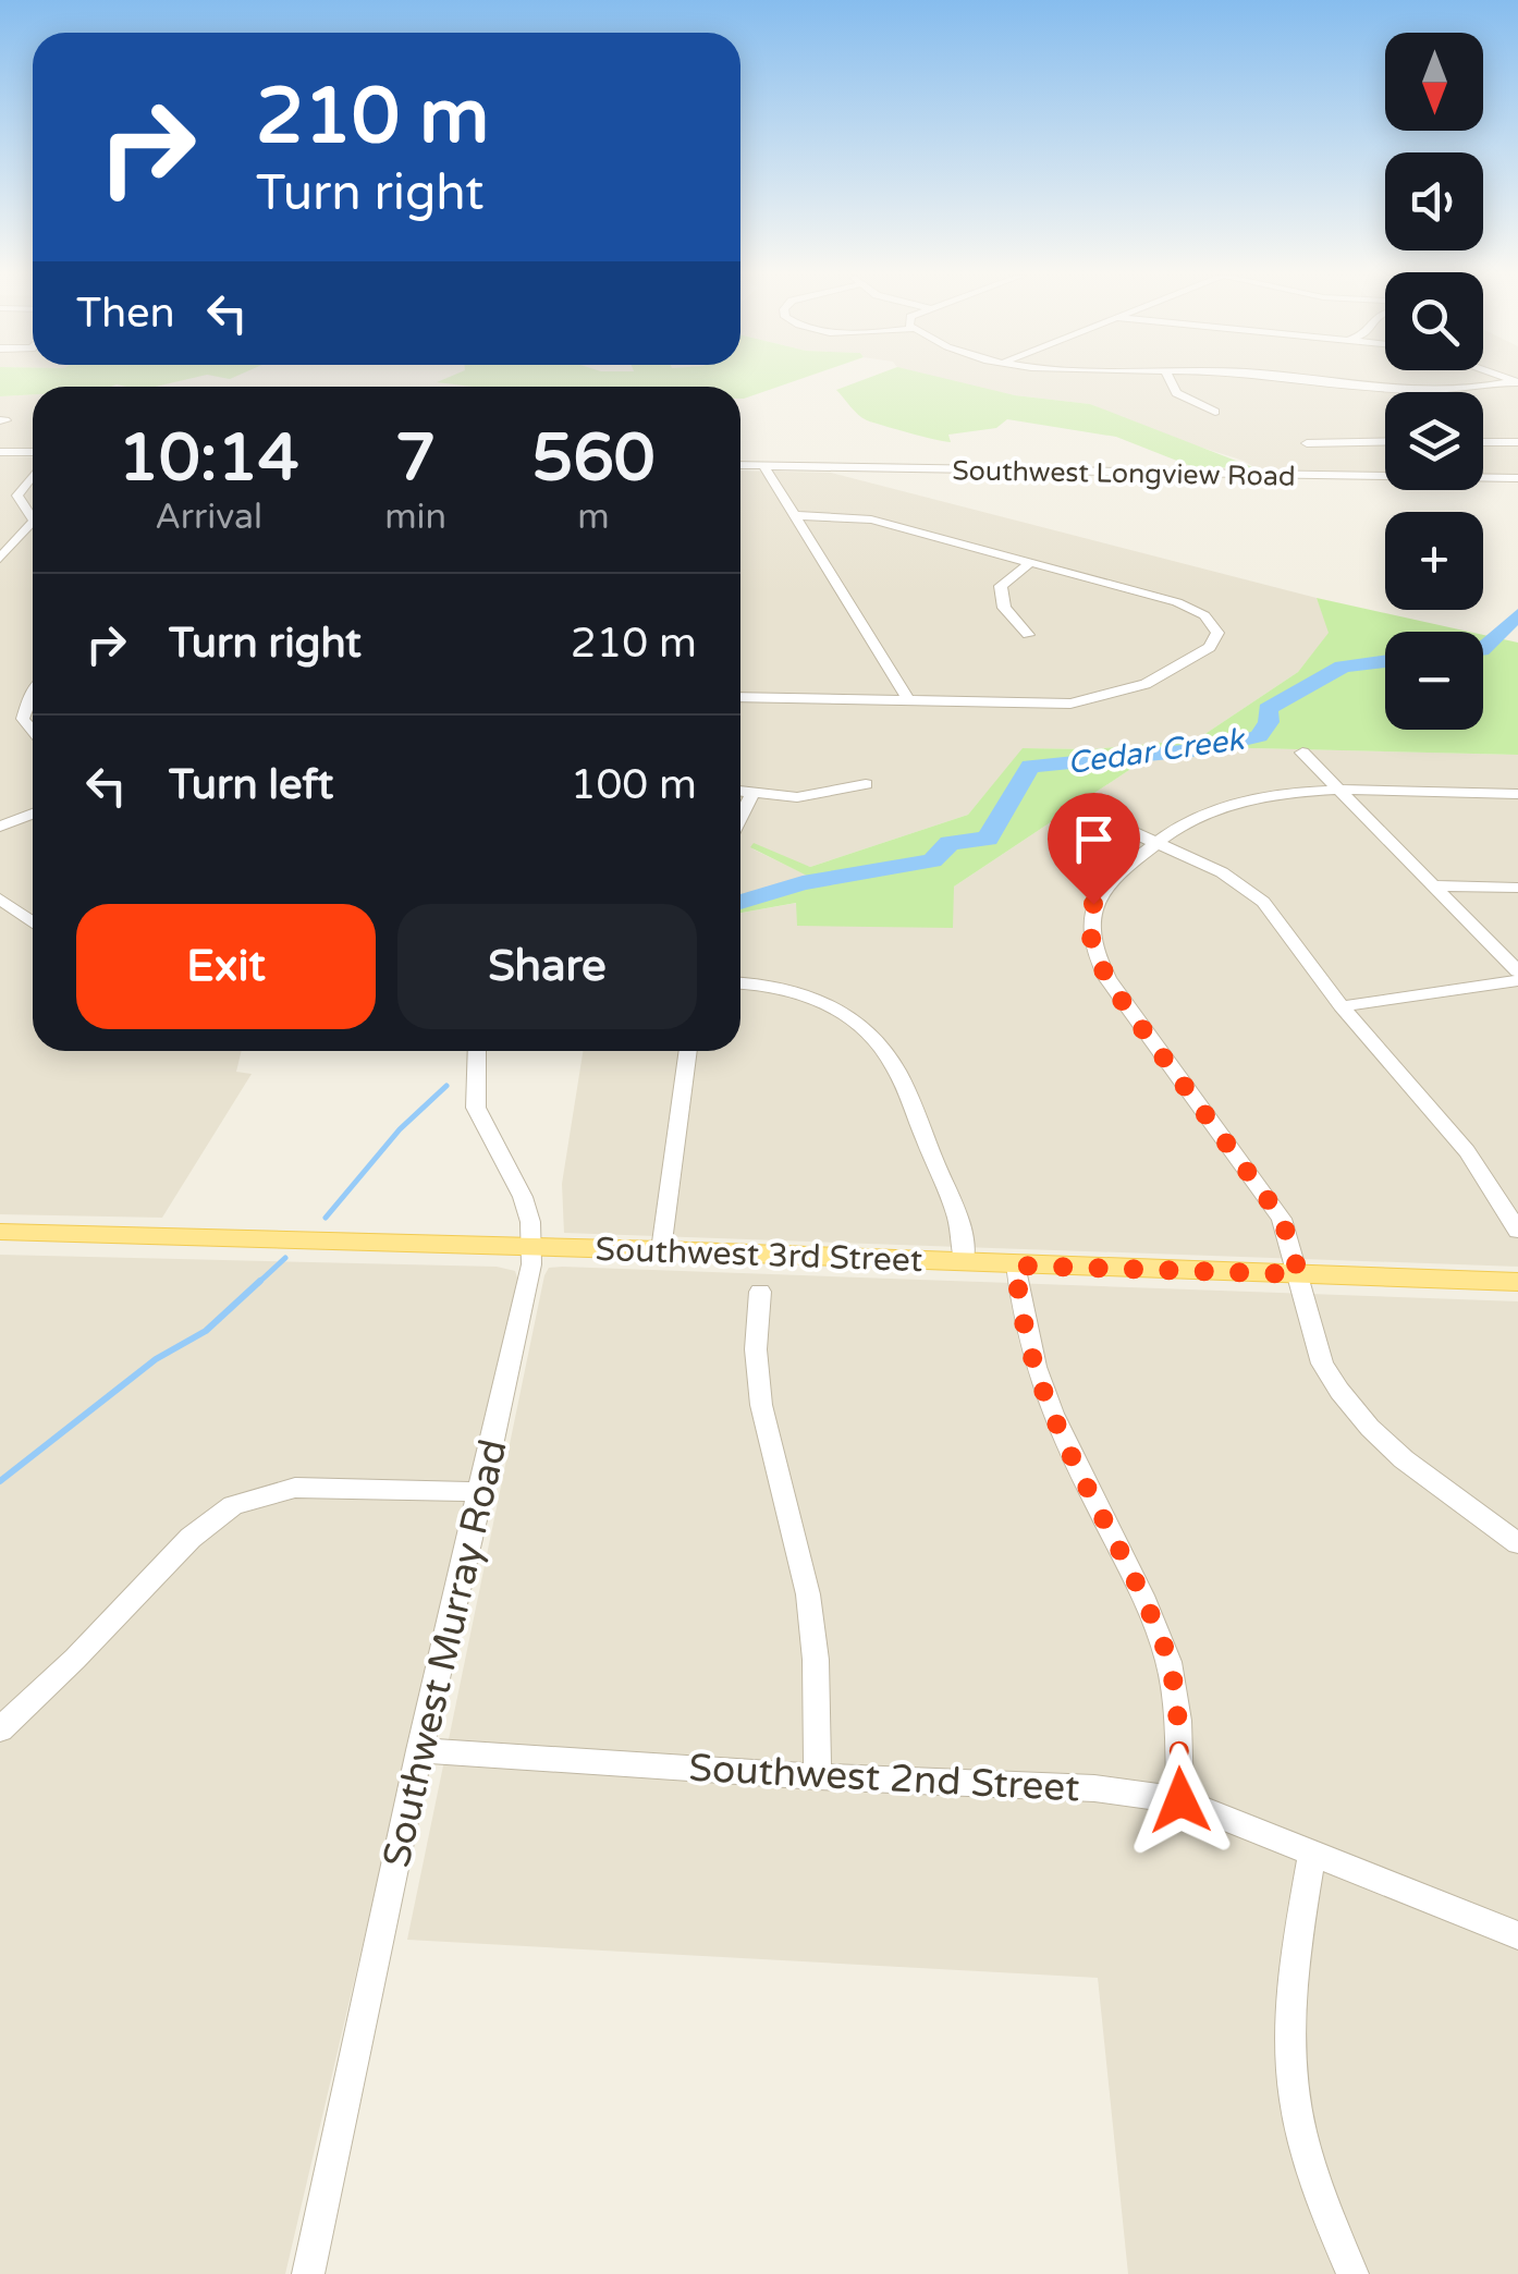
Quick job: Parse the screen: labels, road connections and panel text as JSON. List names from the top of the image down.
{
  "streets": {
    "main road": ["Southwest 3rd Street"],
    "street": ["Southwest Longview Road", "Southwest Murray Road", "Southwest 2nd Street"]
  },
  "crossings": [
    ["Southwest 3rd Street", "Southwest Murray Road"],
    ["Southwest Murray Road", "Southwest 2nd Street"]
  ],
  "water": ["Cedar Creek"],
  "north": "bottom",
  "page": {
    "map_buttons": ["+", "−"],
    "turn": ["210 m", "Turn right"],
    "then": "Then",
    "eta": [
      "10:14",
      "Arrival",
      "7",
      "min",
      "560",
      "m"
    ],
    "list": [
      {
        "name": "Turn right",
        "value": "210 m"
      },
      {
        "name": "Turn left",
        "value": "100 m"
      }
    ],
    "buttons": ["Exit", "Share"]
  }
}
